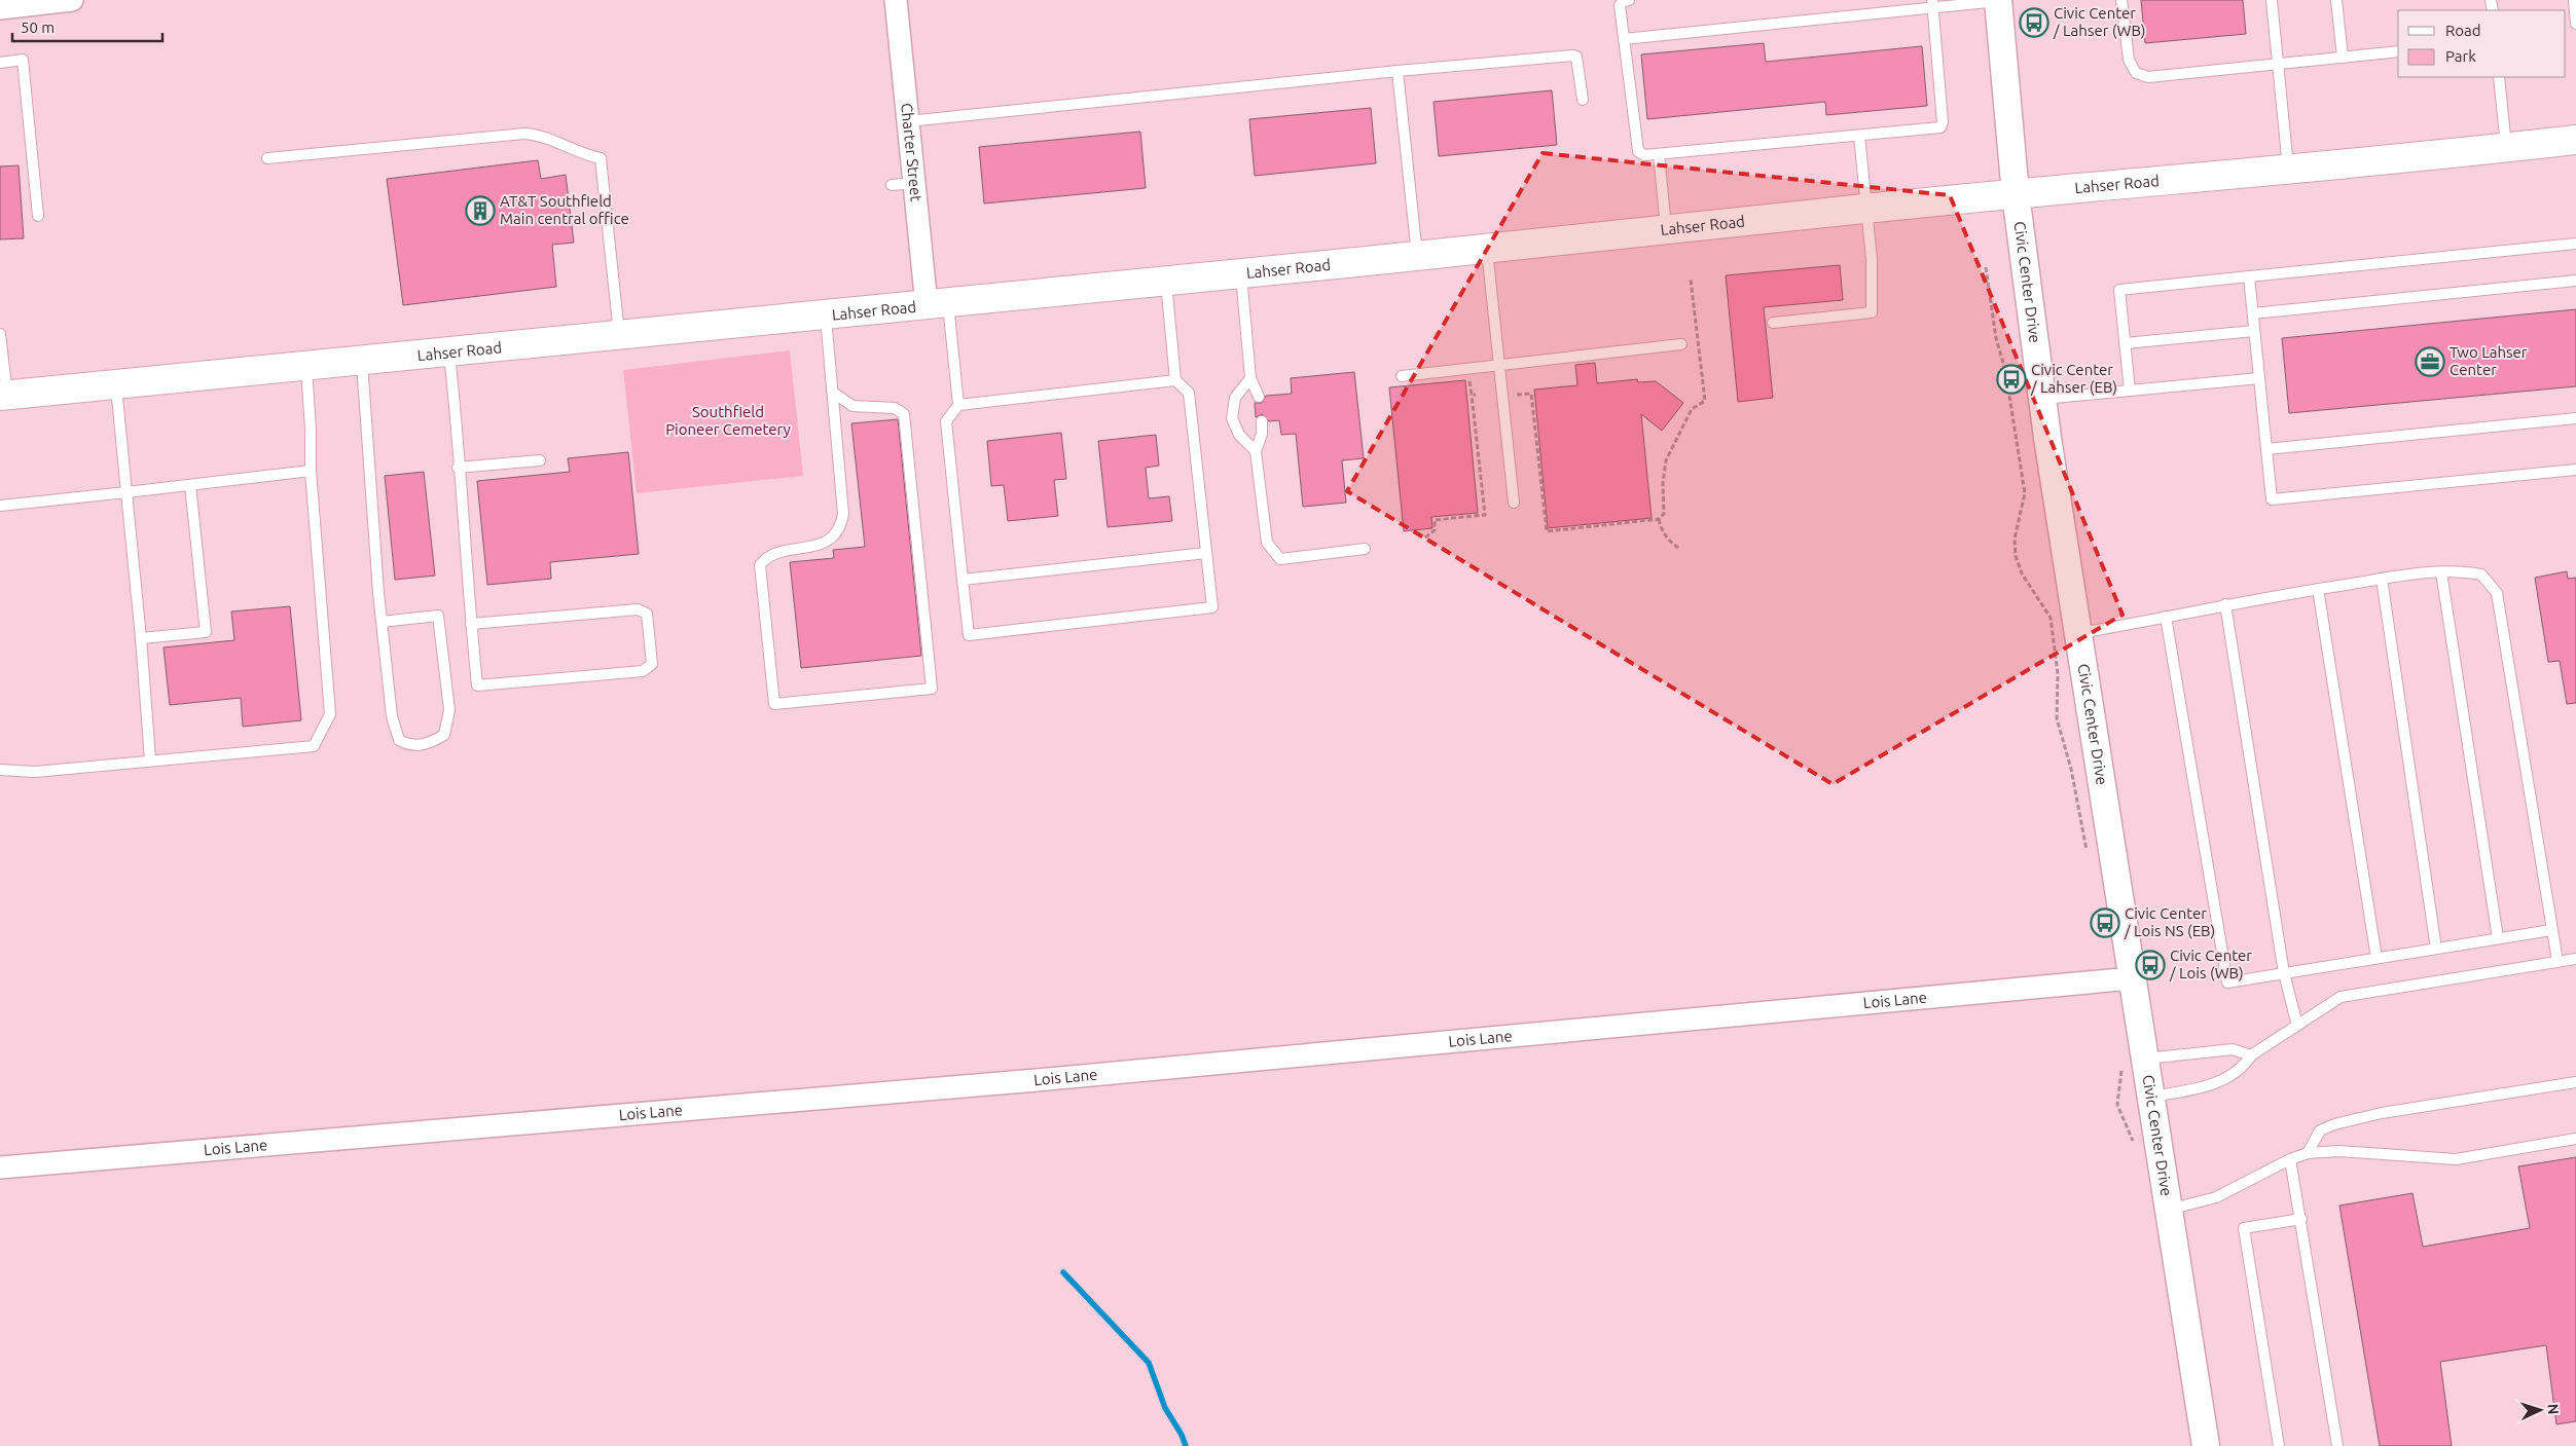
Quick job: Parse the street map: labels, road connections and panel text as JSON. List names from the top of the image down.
{
  "streets": {
    "main road": ["Lahser Road"],
    "street": ["Charter Street", "Civic Center Drive", "Lois Lane"]
  },
  "crossings": [
    ["Charter Street", "Lahser Road"],
    ["Lahser Road", "Civic Center Drive"],
    ["Civic Center Drive", "Lois Lane"]
  ],
  "parks": ["Southfield Pioneer Cemetery"],
  "places": {
    "bus stop": [
      "Civic Center / Lahser (WB)",
      "Civic Center / Lahser (EB)",
      "Civic Center / Lois NS (EB)",
      "Civic Center / Lois (WB)"
    ],
    "building": ["AT&T Southfield Main central office"],
    "office": ["Two Lahser Center"]
  },
  "legend": ["Road", "Park"],
  "scale_bar": "50 m",
  "north": "right"
}
